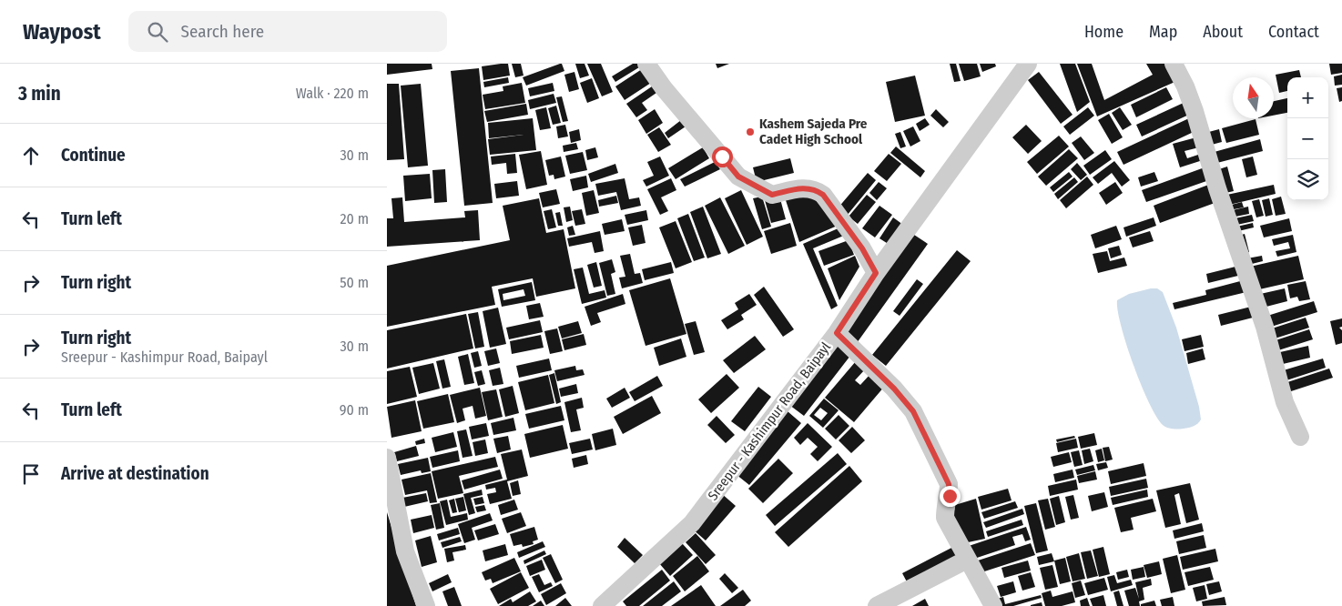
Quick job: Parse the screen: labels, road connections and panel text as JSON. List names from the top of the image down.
{
  "streets": {
    "street": ["Sreepur - Kashimpur Road, Baipayl"]
  },
  "places": ["Kashem Sajeda Pre Cadet High School"],
  "north": "top",
  "page": {
    "header": "Waypost",
    "search": "Search here",
    "nav": [
      "Home",
      "Map",
      "About",
      "Contact"
    ],
    "heading": ["3 min", "Walk · 220 m"],
    "map_buttons": ["+", "−"],
    "list": [
      ["Continue", "30 m"],
      ["Turn left", "20 m"],
      ["Turn right", "50 m"],
      ["Turn right", "Sreepur - Kashimpur Road, Baipayl", "30 m"],
      ["Turn left", "90 m"],
      "Arrive at destination"
    ]
  }
}
